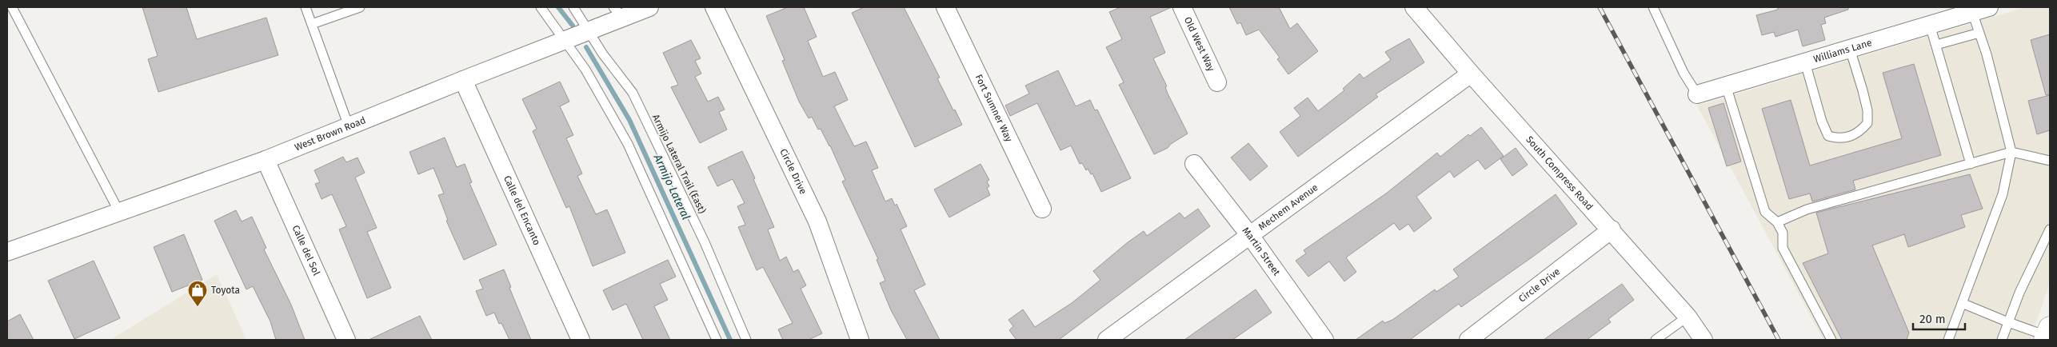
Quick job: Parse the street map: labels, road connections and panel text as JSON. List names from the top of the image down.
{
  "streets": {
    "street": [
      "Old West Way",
      "Williams Lane",
      "Fort Sumner Way",
      "West Brown Road",
      "Circle Drive",
      "South Compress Road",
      "Mechem Avenue",
      "Calle del Encanto",
      "Calle del Sol",
      "Martin Street"
    ],
    "lane": ["Armijo Lateral Trail (East)"]
  },
  "crossings": [
    ["West Brown Road", "Armijo Lateral Trail (East)"],
    ["West Brown Road", "Calle del Encanto"],
    ["West Brown Road", "Calle del Sol"],
    ["Circle Drive", "South Compress Road"],
    ["South Compress Road", "Mechem Avenue"],
    ["Mechem Avenue", "Martin Street"]
  ],
  "water": ["Armijo Lateral"],
  "places": {
    "shop": ["Toyota"]
  },
  "scale_bar": "20 m"
}
